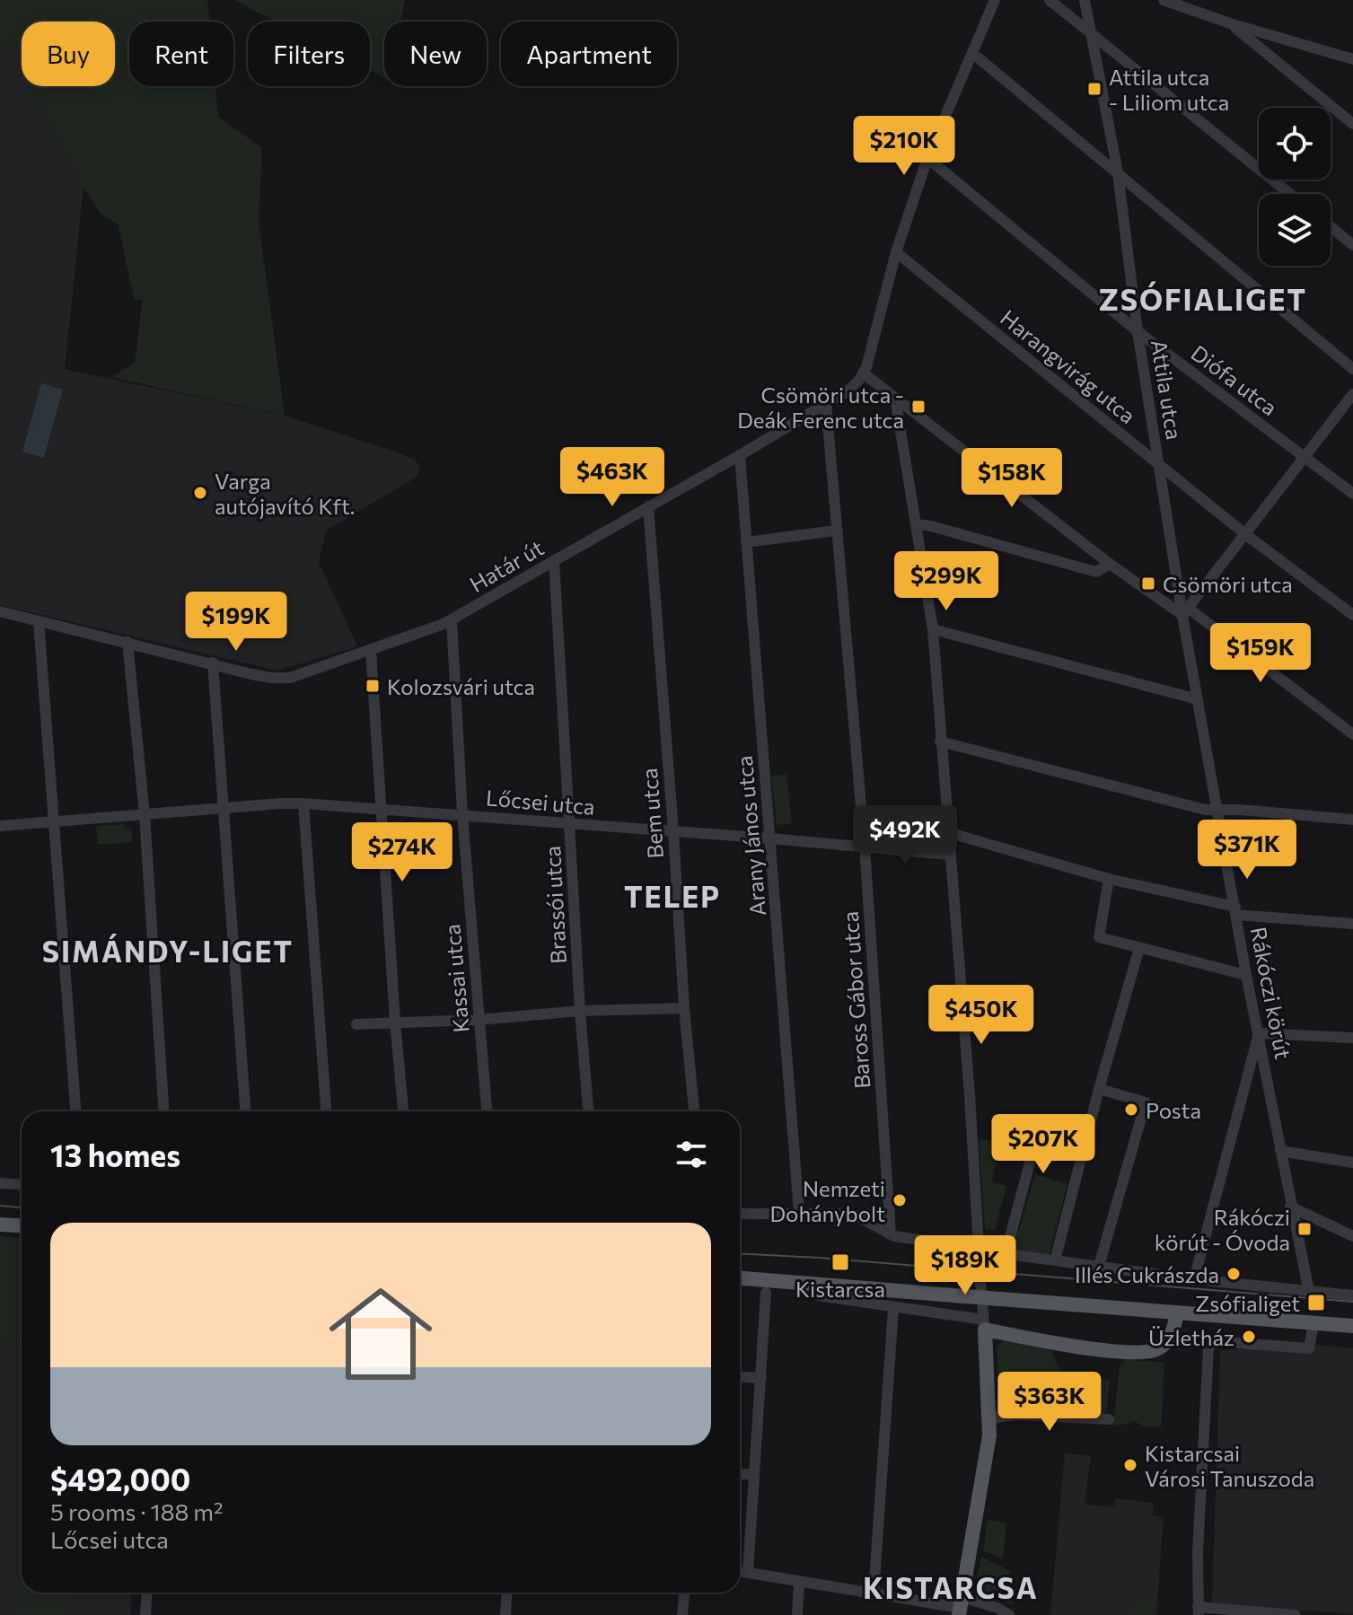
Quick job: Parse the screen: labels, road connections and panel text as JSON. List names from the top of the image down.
{
  "streets": {
    "street": [
      "Harangvirág utca",
      "Diófa utca",
      "Attila utca",
      "Határ út",
      "Lőcsei utca",
      "Bem utca",
      "Arany János utca",
      "Brassói utca",
      "Kassai utca",
      "Rákóczi körút",
      "Baross Gábor utca"
    ]
  },
  "crossings": [
    ["Harangvirág utca", "Attila utca"],
    ["Diófa utca", "Attila utca"],
    ["Attila utca", "Rákóczi körút"],
    ["Határ út", "Bem utca"],
    ["Határ út", "Arany János utca"],
    ["Határ út", "Brassói utca"],
    ["Határ út", "Kassai utca"],
    ["Határ út", "Baross Gábor utca"],
    ["Lőcsei utca", "Bem utca"],
    ["Lőcsei utca", "Arany János utca"],
    ["Lőcsei utca", "Brassói utca"],
    ["Lőcsei utca", "Kassai utca"],
    ["Lőcsei utca", "Baross Gábor utca"]
  ],
  "districts": [
    "ZSÓFIALIGET",
    "TELEP",
    "SIMÁNDY-LIGET",
    "KISTARCSA"
  ],
  "places": {
    "transit": [
      "Attila utca - Liliom utca",
      "Csömöri utca - Deák Ferenc utca",
      "Csömöri utca",
      "Kolozsvári utca",
      "Rákóczi körút - Óvoda",
      "Kistarcsa",
      "Zsófialiget"
    ],
    "other": [
      "Varga autójavító Kft.",
      "Posta",
      "Nemzeti Dohánybolt",
      "Illés Cukrászda",
      "Üzletház",
      "Kistarcsai Városi Tanuszoda"
    ]
  },
  "page": {
    "chip": [
      "Buy",
      "Rent",
      "Filters",
      "New",
      "Apartment"
    ],
    "price": [
      "$210K",
      "$463K",
      "$158K",
      "$299K",
      "$199K",
      "$159K",
      "$492K",
      "$371K",
      "$274K",
      "$450K",
      "$207K",
      "$189K",
      "$363K"
    ],
    "heading": "13 homes",
    "list": [
      {
        "name": "$492,000",
        "note": "5 rooms · 188 m² · Lőcsei utca"
      }
    ]
  }
}
